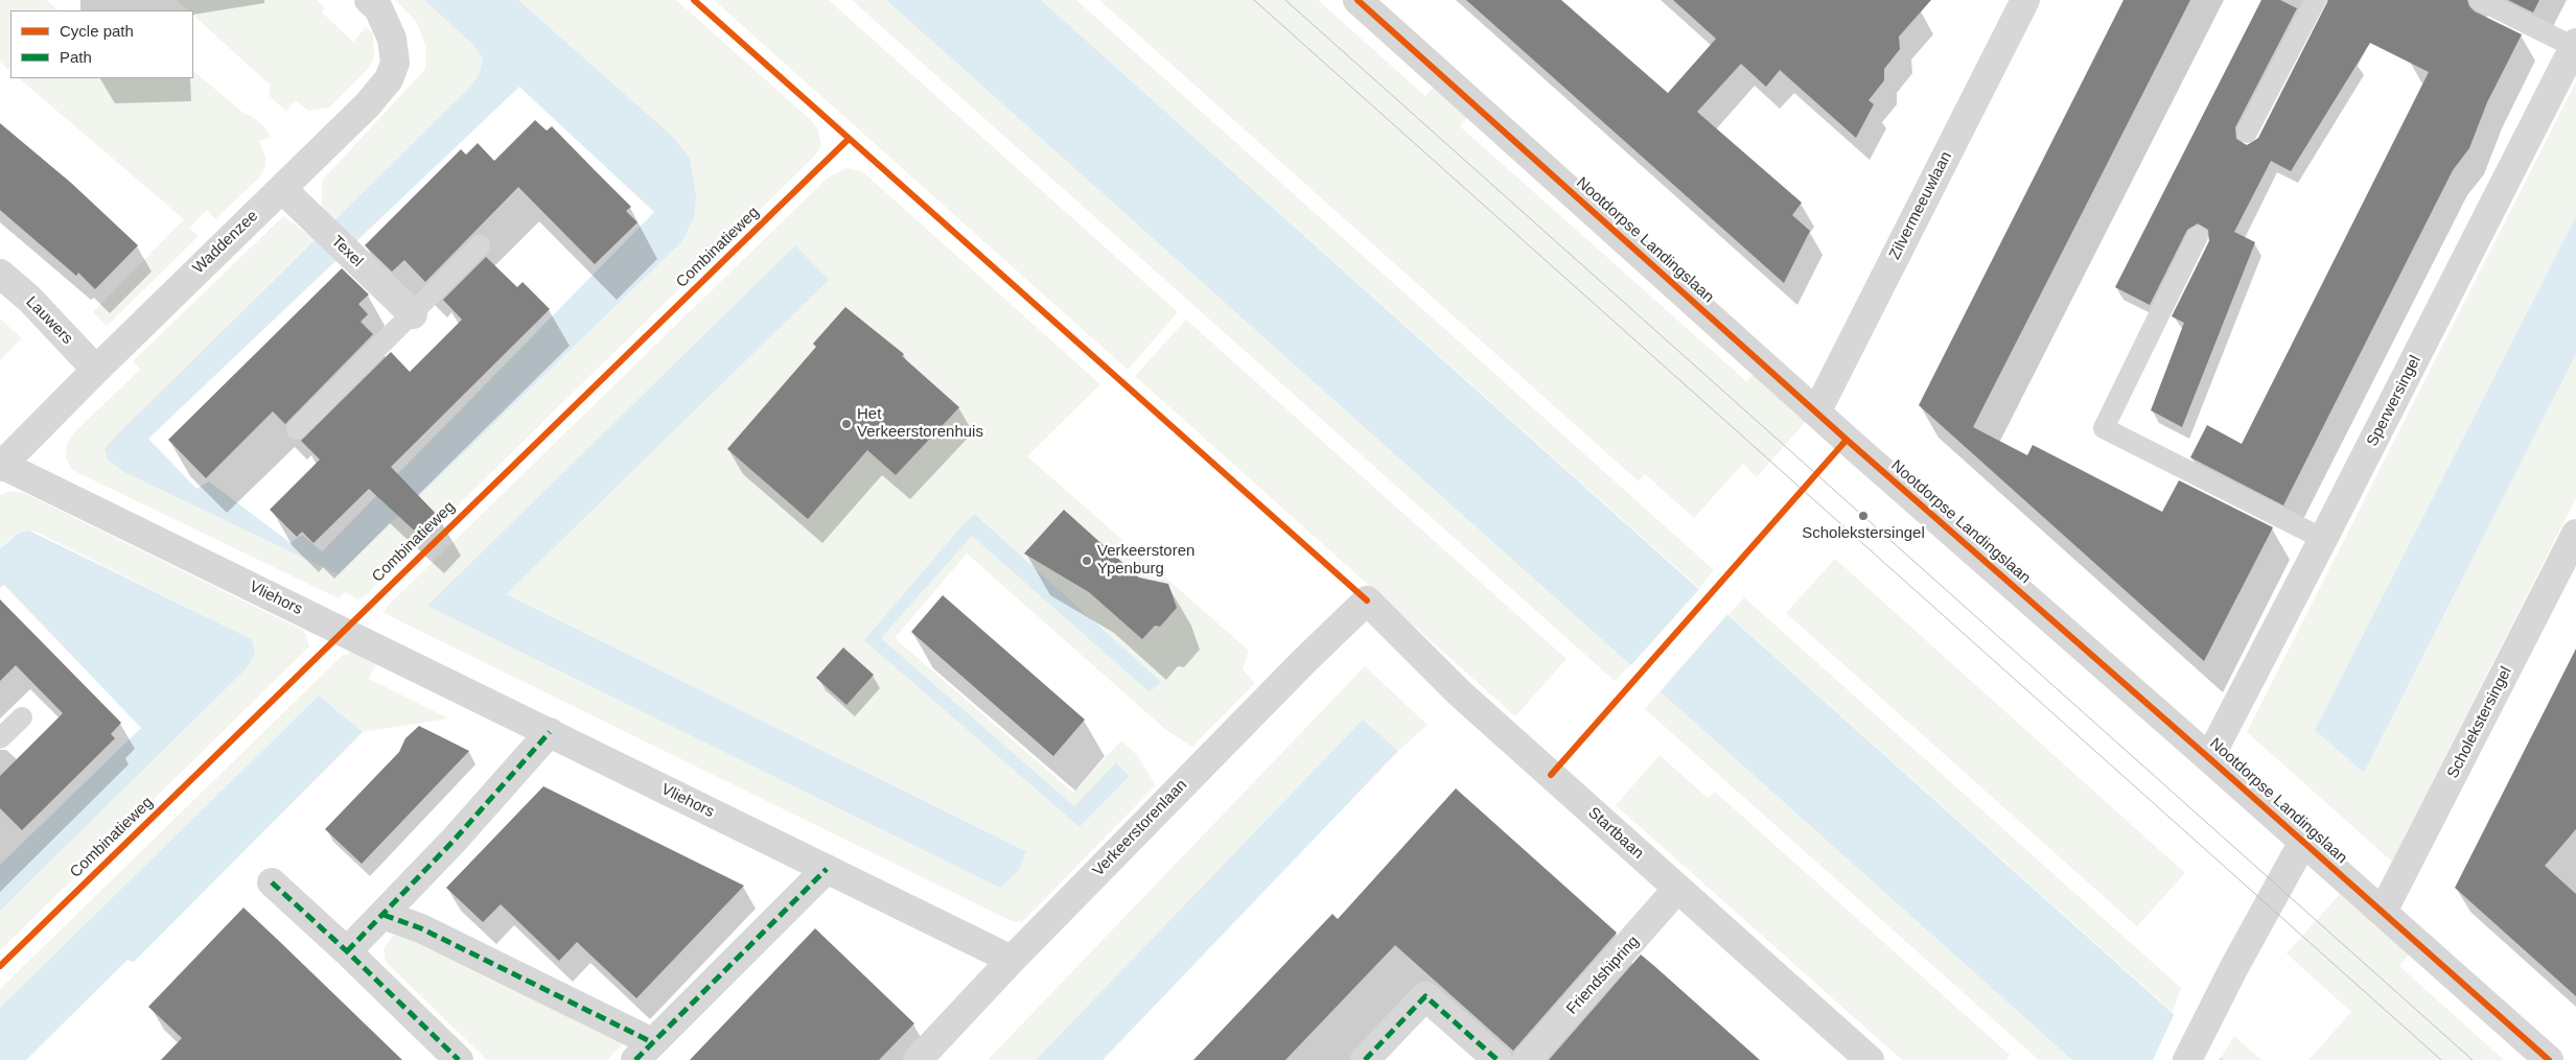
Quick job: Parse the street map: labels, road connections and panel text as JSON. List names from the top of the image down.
{
  "streets": {
    "street": [
      "Zilvermeeuwlaan",
      "Nootdorpse Landingslaan",
      "Waddenzee",
      "Texel",
      "Lauwers",
      "Sperwersingel",
      "Vliehors",
      "Scholekstersingel",
      "Verkeerstorenlaan",
      "Startbaan",
      "Friendshipring"
    ],
    "cycle path": ["Combinatieweg"]
  },
  "crossings": [
    ["Zilvermeeuwlaan", "Nootdorpse Landingslaan"],
    ["Nootdorpse Landingslaan", "Sperwersingel"],
    ["Nootdorpse Landingslaan", "Scholekstersingel"],
    ["Waddenzee", "Texel"],
    ["Waddenzee", "Lauwers"],
    ["Waddenzee", "Vliehors"],
    ["Vliehors", "Verkeerstorenlaan"],
    ["Verkeerstorenlaan", "Startbaan"],
    ["Startbaan", "Friendshipring"]
  ],
  "places": ["Het Verkeerstorenhuis", "Scholekstersingel", "Verkeerstoren Ypenburg"],
  "legend": ["Cycle path", "Path"]
}
